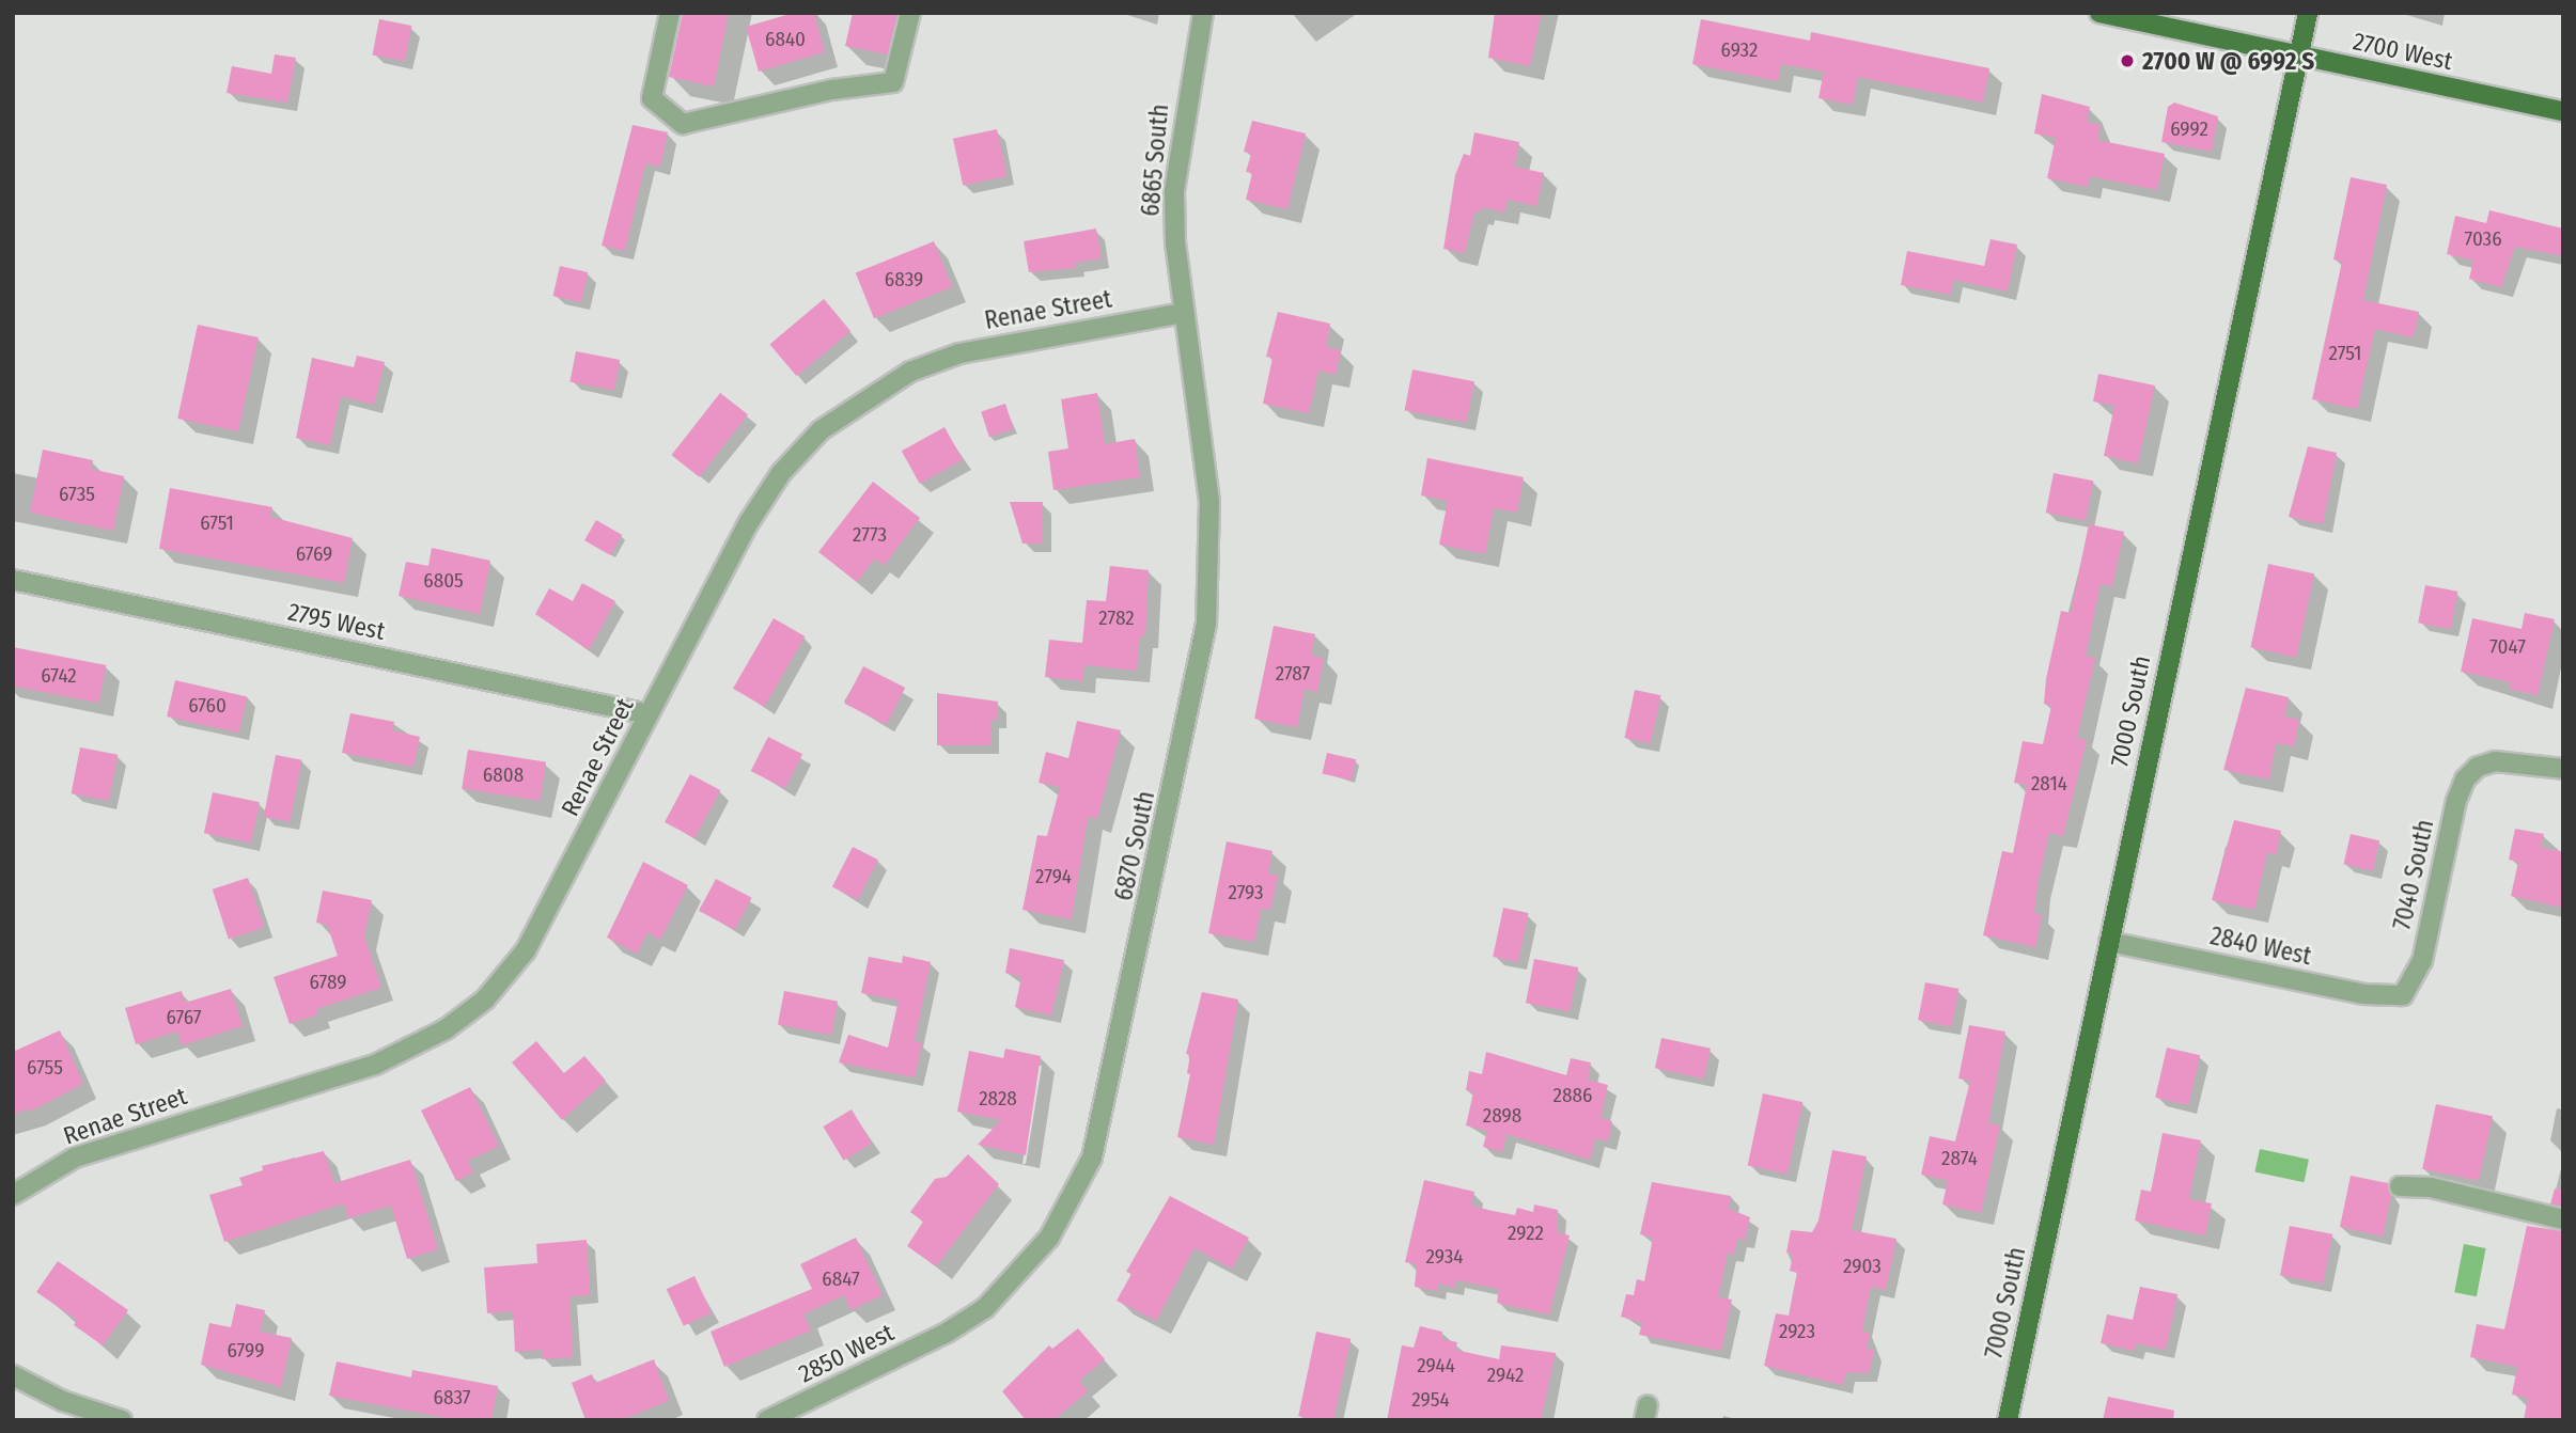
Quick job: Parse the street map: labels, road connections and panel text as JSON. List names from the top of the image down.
{
  "streets": {
    "main road": ["2700 West", "7000 South"],
    "street": [
      "6865 South",
      "Renae Street",
      "2795 West",
      "6870 South",
      "7040 South",
      "2840 West",
      "2850 West"
    ]
  },
  "crossings": [
    ["2700 West", "7000 South"],
    ["6865 South", "Renae Street"],
    ["6865 South", "6870 South"],
    ["Renae Street", "2795 West"],
    ["Renae Street", "6870 South"],
    ["7000 South", "2840 West"],
    ["6870 South", "2850 West"],
    ["7040 South", "2840 West"]
  ],
  "places": ["2700 W @ 6992 S"],
  "house_numbers": [
    "6840",
    "6932",
    "6992",
    "7036",
    "6839",
    "2751",
    "6735",
    "6751",
    "2773",
    "6769",
    "6805",
    "2782",
    "7047",
    "2787",
    "6742",
    "6760",
    "6808",
    "2814",
    "2794",
    "2793",
    "6789",
    "6767",
    "6755",
    "2886",
    "2828",
    "2898",
    "2874",
    "2922",
    "2934",
    "2903",
    "6847",
    "2923",
    "6799",
    "2944",
    "2942",
    "6837",
    "2954"
  ]
}
